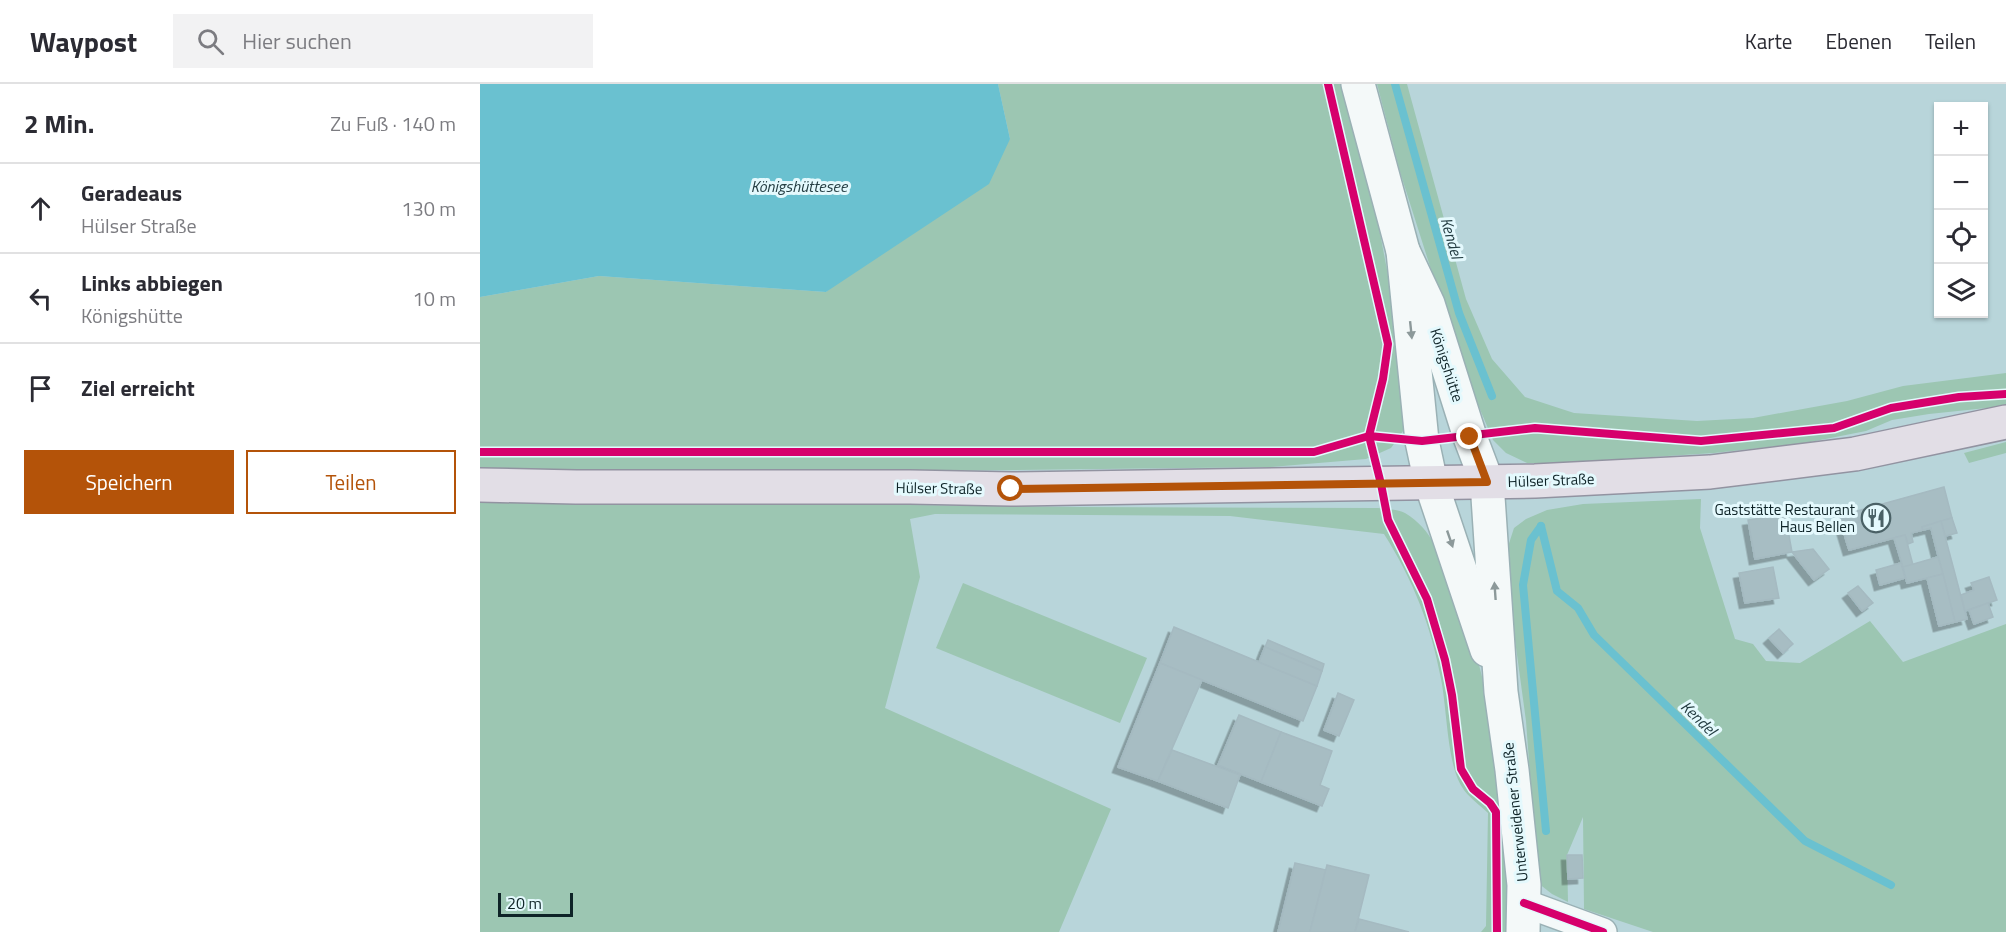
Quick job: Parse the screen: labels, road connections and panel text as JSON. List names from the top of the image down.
{
  "streets": {
    "main road": ["Hülser Straße"],
    "street": ["Königshütte", "Unterweidener Straße"]
  },
  "crossings": [
    ["Königshütte", "Hülser Straße"],
    ["Königshütte", "Unterweidener Straße"],
    ["Hülser Straße", "Unterweidener Straße"]
  ],
  "water": ["Königshüttesee", "Kendel"],
  "places": {
    "restaurant": ["Gaststätte Restaurant Haus Bellen"]
  },
  "scale_bar": "20 m",
  "page": {
    "header": "Waypost",
    "search": "Hier suchen",
    "nav": ["Karte", "Ebenen", "Teilen"],
    "heading": ["2 Min.", "Zu Fuß · 140 m"],
    "map_buttons": ["+", "−"],
    "list": [
      ["Geradeaus", "Hülser Straße", "130 m"],
      ["Links abbiegen", "Königshütte", "10 m"],
      "Ziel erreicht"
    ],
    "buttons": ["Speichern", "Teilen"],
    "scale": "20 m"
  }
}
